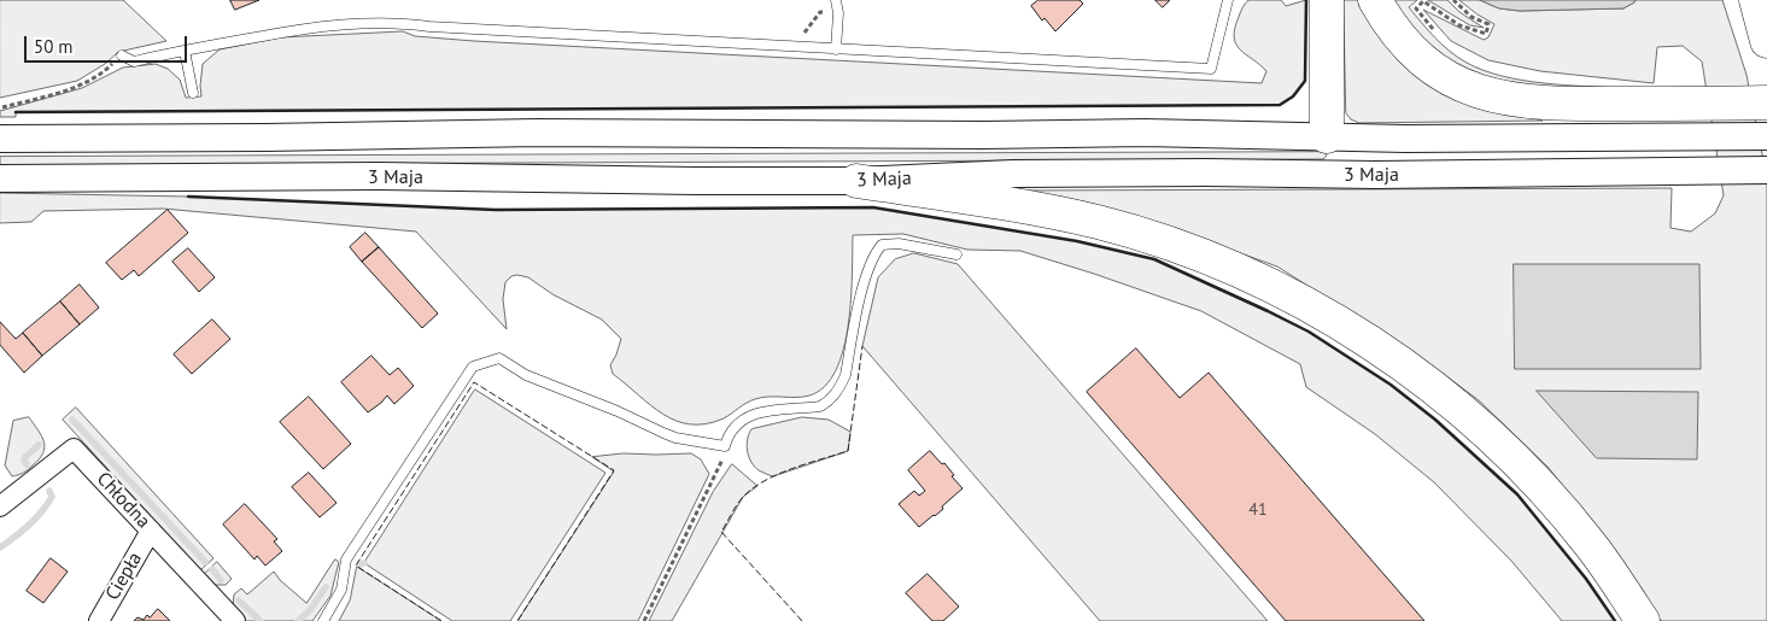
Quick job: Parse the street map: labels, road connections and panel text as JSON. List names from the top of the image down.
{
  "streets": {
    "main road": ["3 Maja"],
    "street": ["Chłodna", "Ciepła"]
  },
  "crossings": [
    ["Chłodna", "Ciepła"]
  ],
  "house_numbers": ["41"],
  "scale_bar": "50 m"
}
